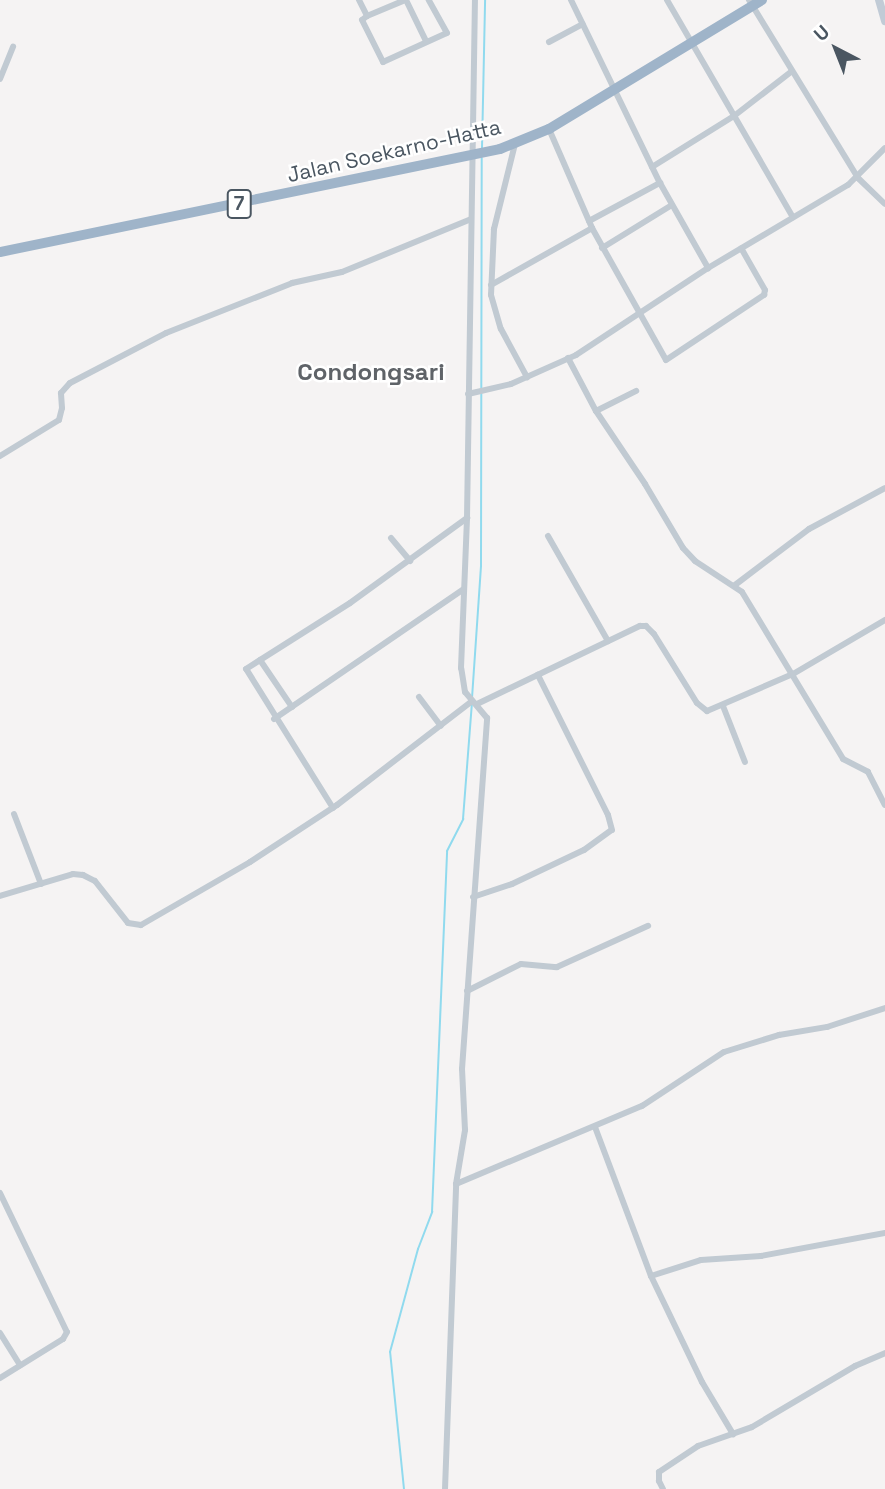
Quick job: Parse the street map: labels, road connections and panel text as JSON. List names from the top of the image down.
{
  "streets": {
    "highway": ["Jalan Soekarno-Hatta", "7"]
  },
  "districts": ["Condongsari"],
  "north": "top left"
}
